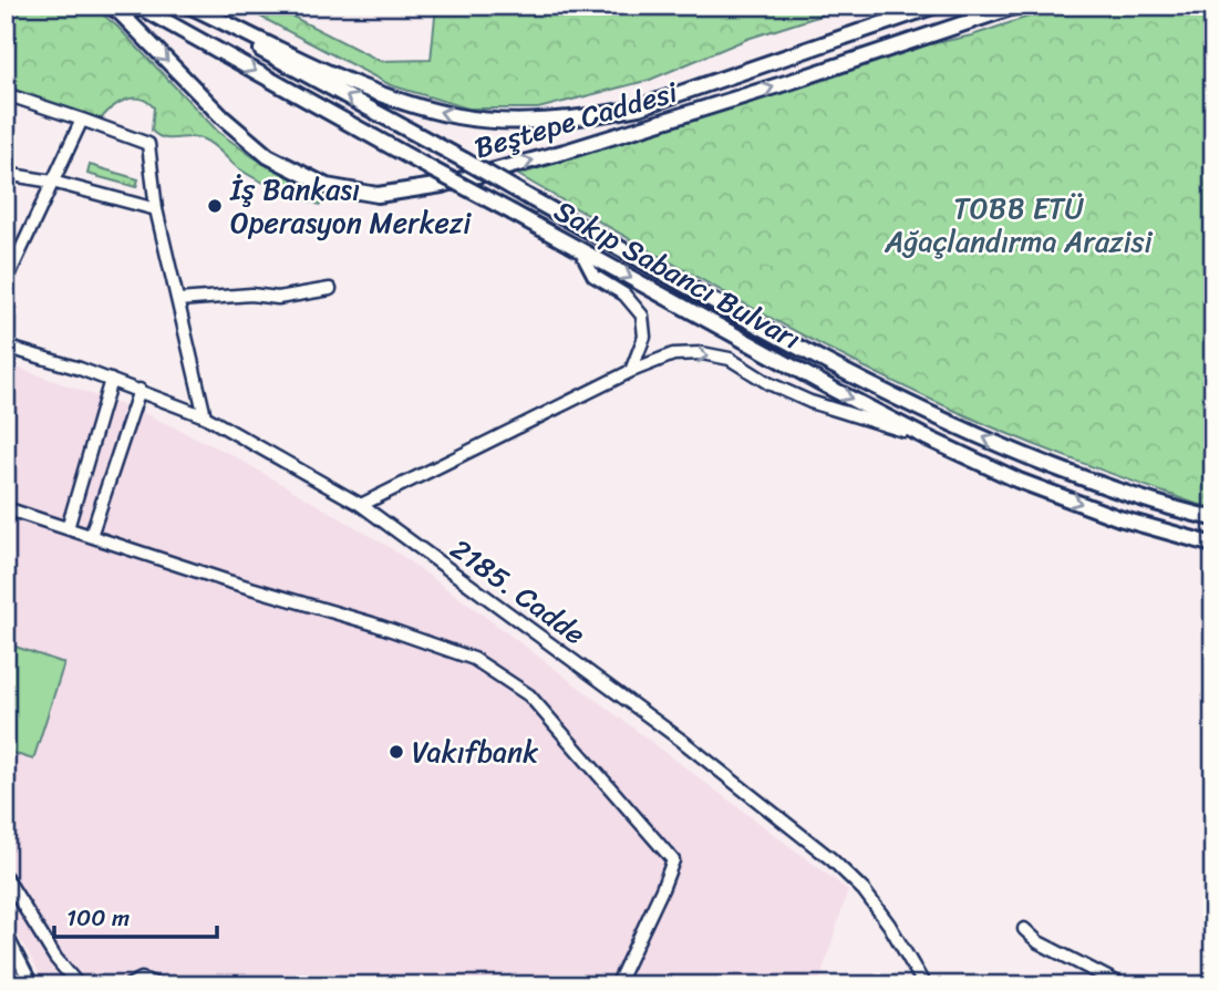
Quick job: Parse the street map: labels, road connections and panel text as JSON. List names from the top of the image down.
{
  "streets": {
    "main road": ["Beştepe Caddesi", "Sakıp Sabancı Bulvarı"],
    "street": ["2185. Cadde"]
  },
  "parks": ["TOBB ETÜ Ağaçlandırma Arazisi"],
  "places": ["İş Bankası Operasyon Merkezi", "Vakıfbank"],
  "scale_bar": "100 m"
}
